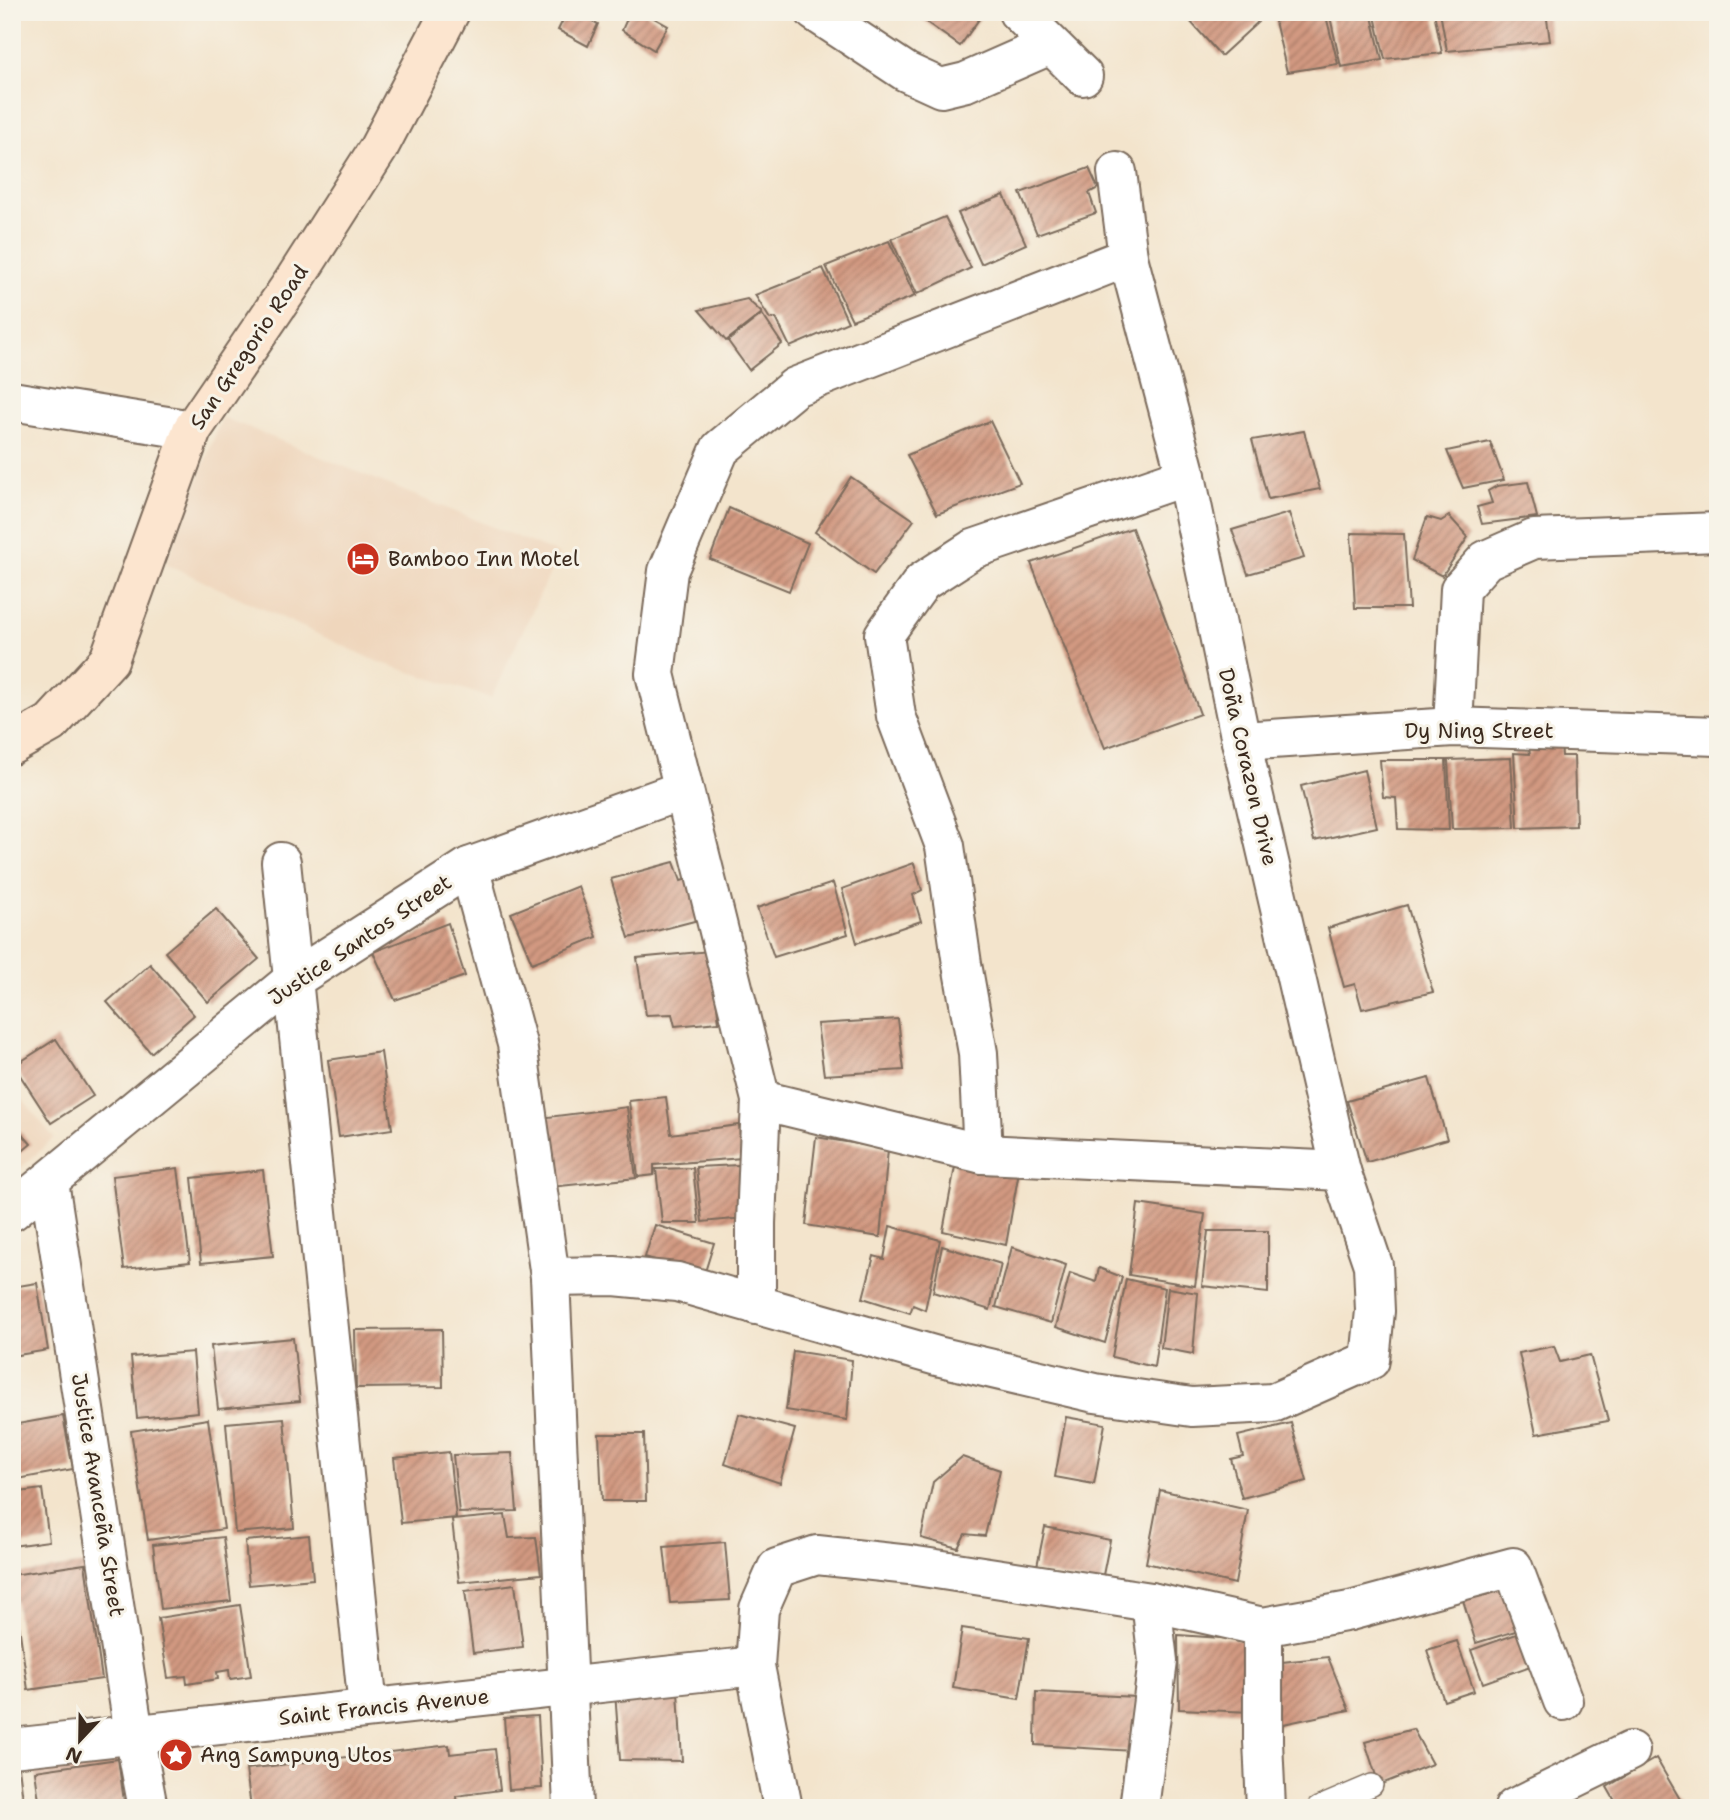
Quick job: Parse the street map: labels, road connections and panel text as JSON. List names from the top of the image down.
{
  "streets": {
    "street": [
      "San Gregorio Road",
      "Dy Ning Street",
      "Doña Corazon Drive",
      "Justice Santos Street",
      "Justice Avanceña Street",
      "Saint Francis Avenue"
    ]
  },
  "crossings": [
    ["Dy Ning Street", "Doña Corazon Drive"],
    ["Justice Santos Street", "Justice Avanceña Street"],
    ["Justice Avanceña Street", "Saint Francis Avenue"]
  ],
  "places": {
    "hotel": ["Bamboo Inn Motel"],
    "place": ["Ang Sampung Utos"]
  },
  "north": "bottom"
}
